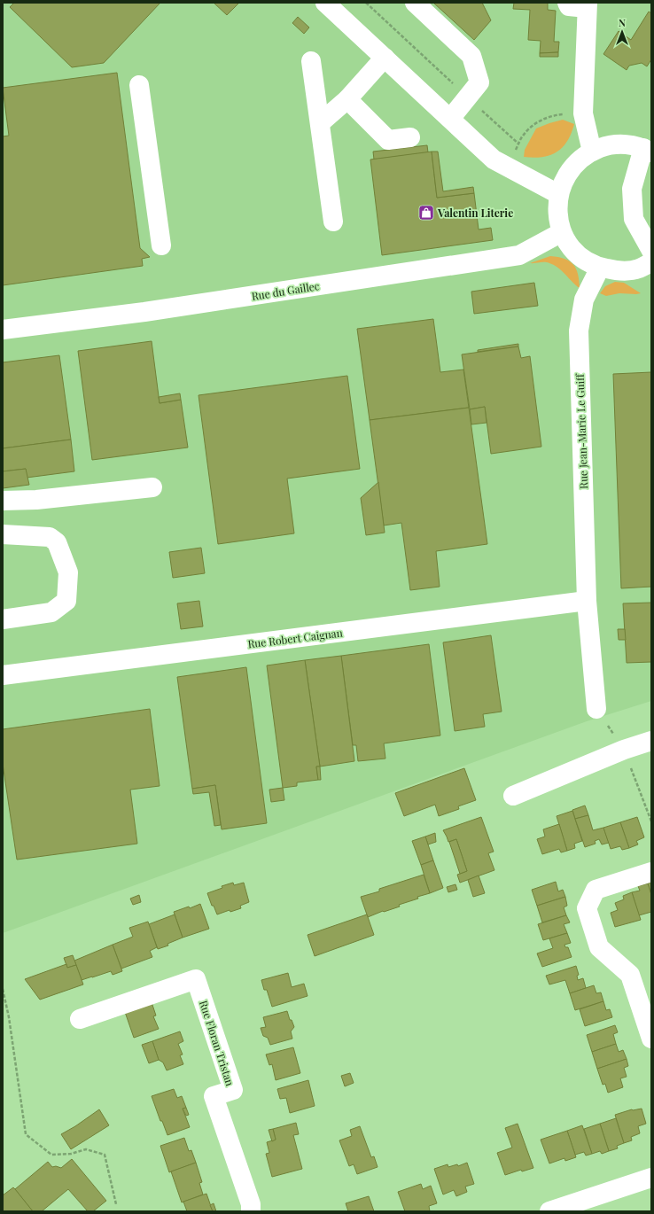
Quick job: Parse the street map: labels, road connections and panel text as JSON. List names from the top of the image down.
{
  "streets": {
    "street": [
      "Rue du Gaillec",
      "Rue Jean-Marie Le Guiff",
      "Rue Robert Caignan",
      "Rue Floran Tristan"
    ]
  },
  "crossings": [
    ["Rue Jean-Marie Le Guiff", "Rue Robert Caignan"]
  ],
  "places": {
    "shop": ["Valentin Literie"]
  },
  "north": "top"
}
